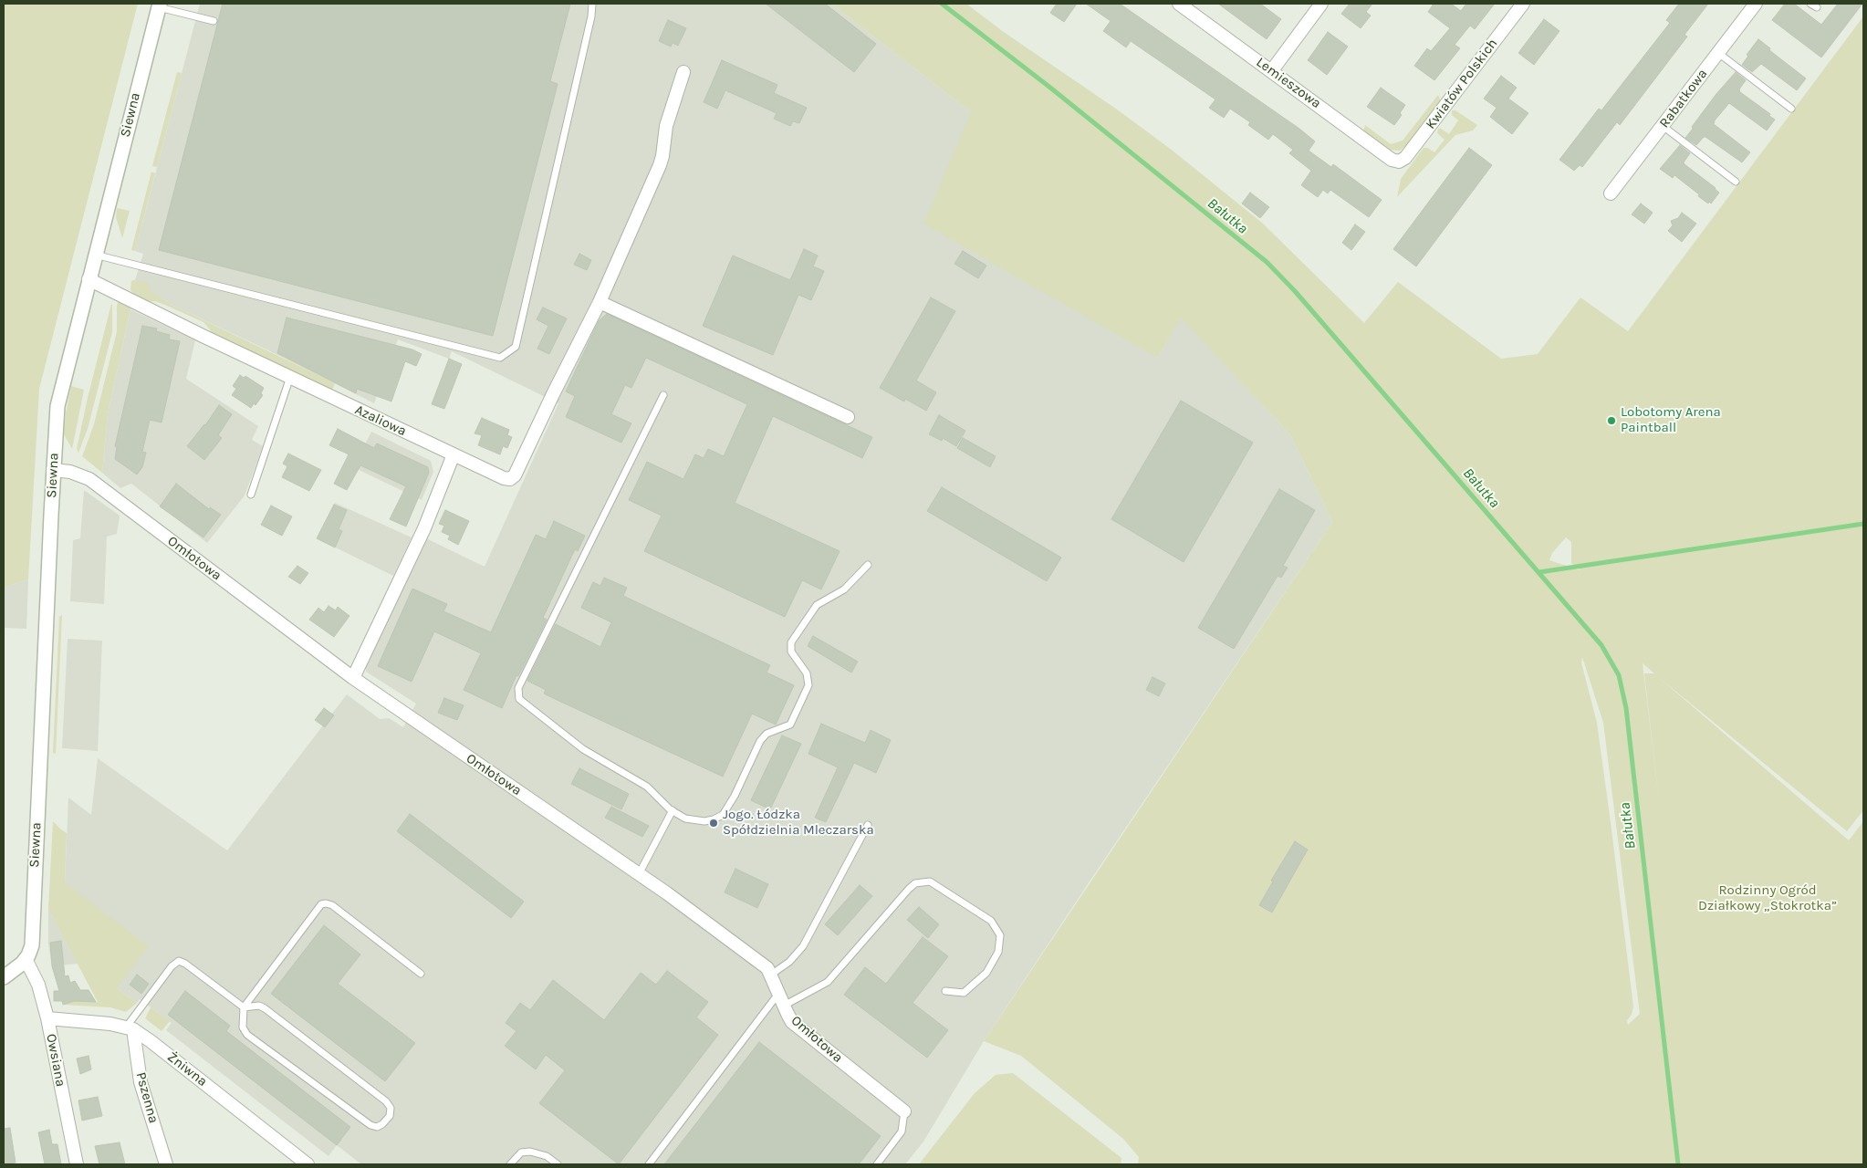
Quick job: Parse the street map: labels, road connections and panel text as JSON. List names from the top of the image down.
{
  "streets": {
    "street": [
      "Lemieszowa",
      "Kwiatów Polskich",
      "Rabatkowa",
      "Siewna",
      "Azaliowa",
      "Omłotowa",
      "Owsiana",
      "Żniwna",
      "Pszenna"
    ]
  },
  "crossings": [
    ["Lemieszowa", "Kwiatów Polskich"],
    ["Siewna", "Azaliowa"],
    ["Siewna", "Omłotowa"],
    ["Siewna", "Owsiana"],
    ["Owsiana", "Żniwna"],
    ["Żniwna", "Pszenna"]
  ],
  "water": ["Bałutka"],
  "parks": ["Rodzinny Ogród Działkowy „Stokrotka”"],
  "places": ["Lobotomy Arena Paintball", "Jogo. Łódzka Spółdzielnia Mleczarska"]
}
